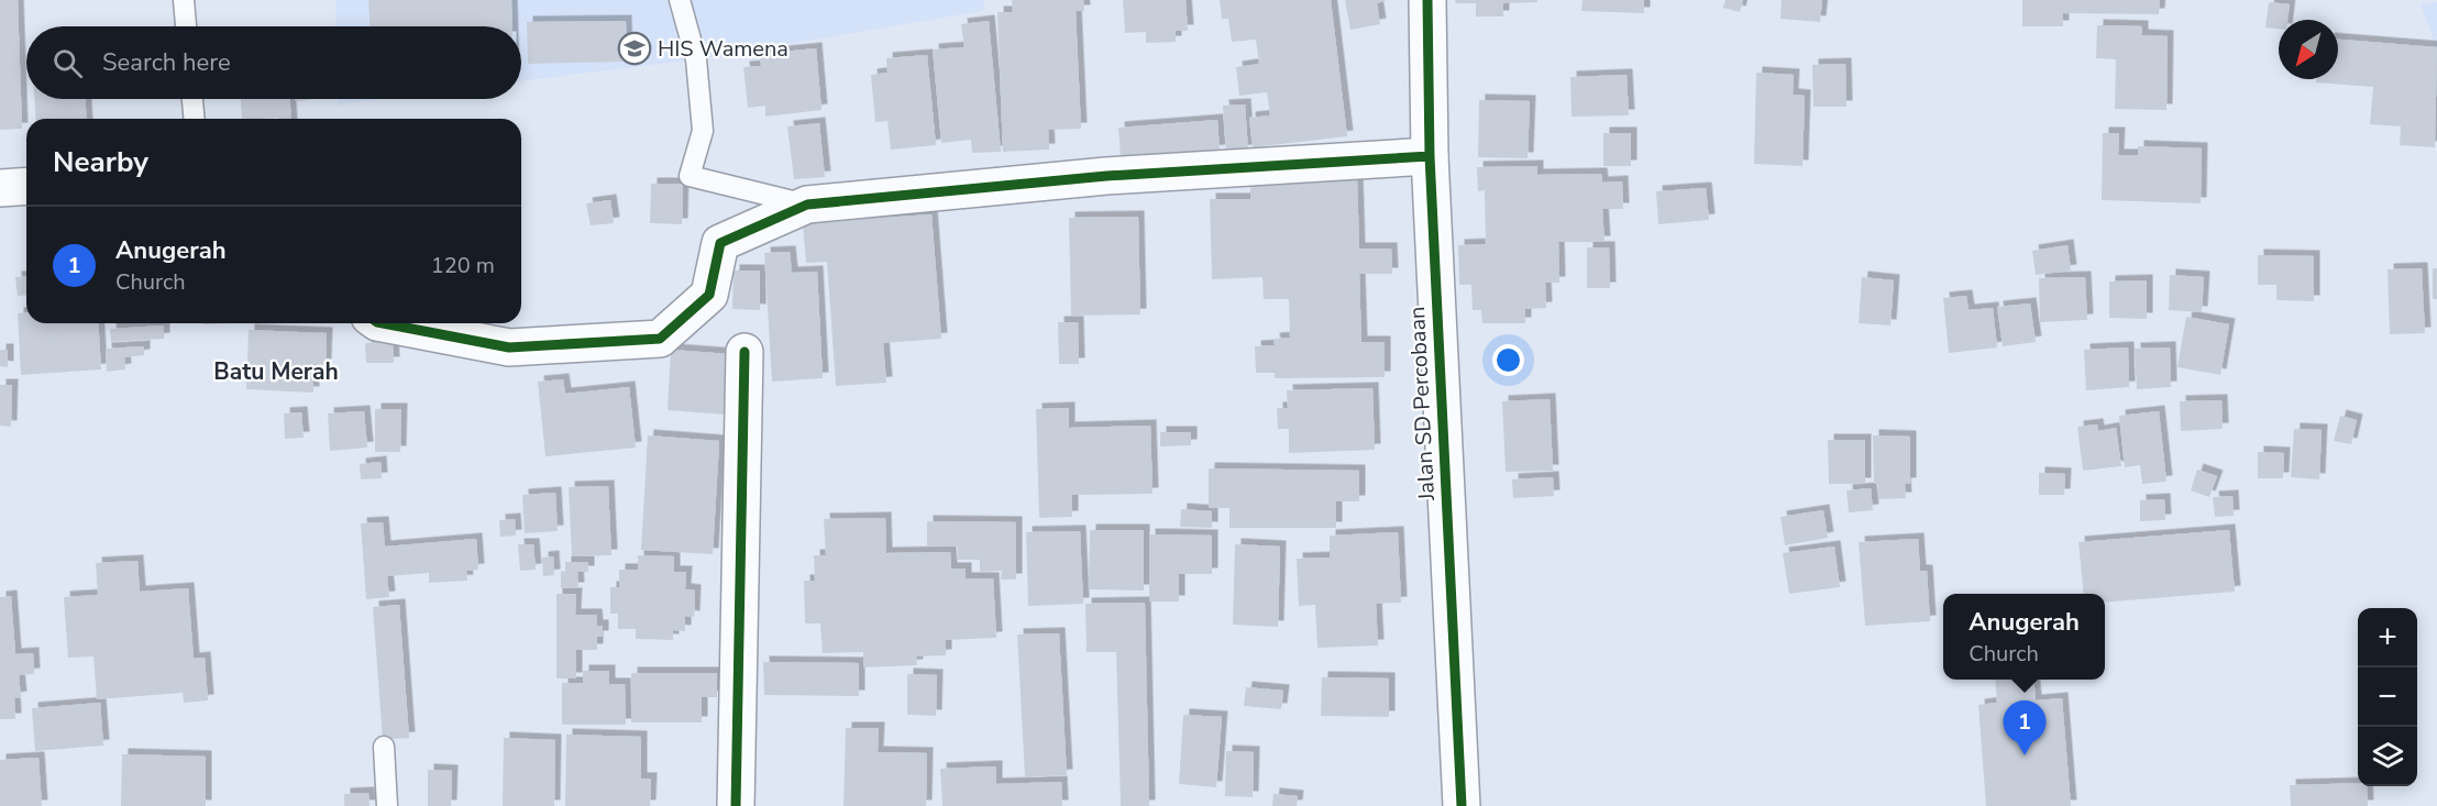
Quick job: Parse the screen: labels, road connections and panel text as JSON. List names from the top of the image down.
{
  "streets": {
    "street": ["Jalan SD Percobaan"]
  },
  "districts": ["Batu Merah"],
  "places": {
    "school or university": ["HIS Wamena"]
  },
  "north": "bottom left",
  "page": {
    "search": "Search here",
    "heading": "Nearby",
    "list": [
      {
        "mark": "1",
        "name": "Anugerah",
        "note": "Church",
        "value": "120 m"
      }
    ],
    "popup": ["Anugerah", "Church"],
    "map_buttons": ["+", "−"],
    "pins": "1"
  }
}
